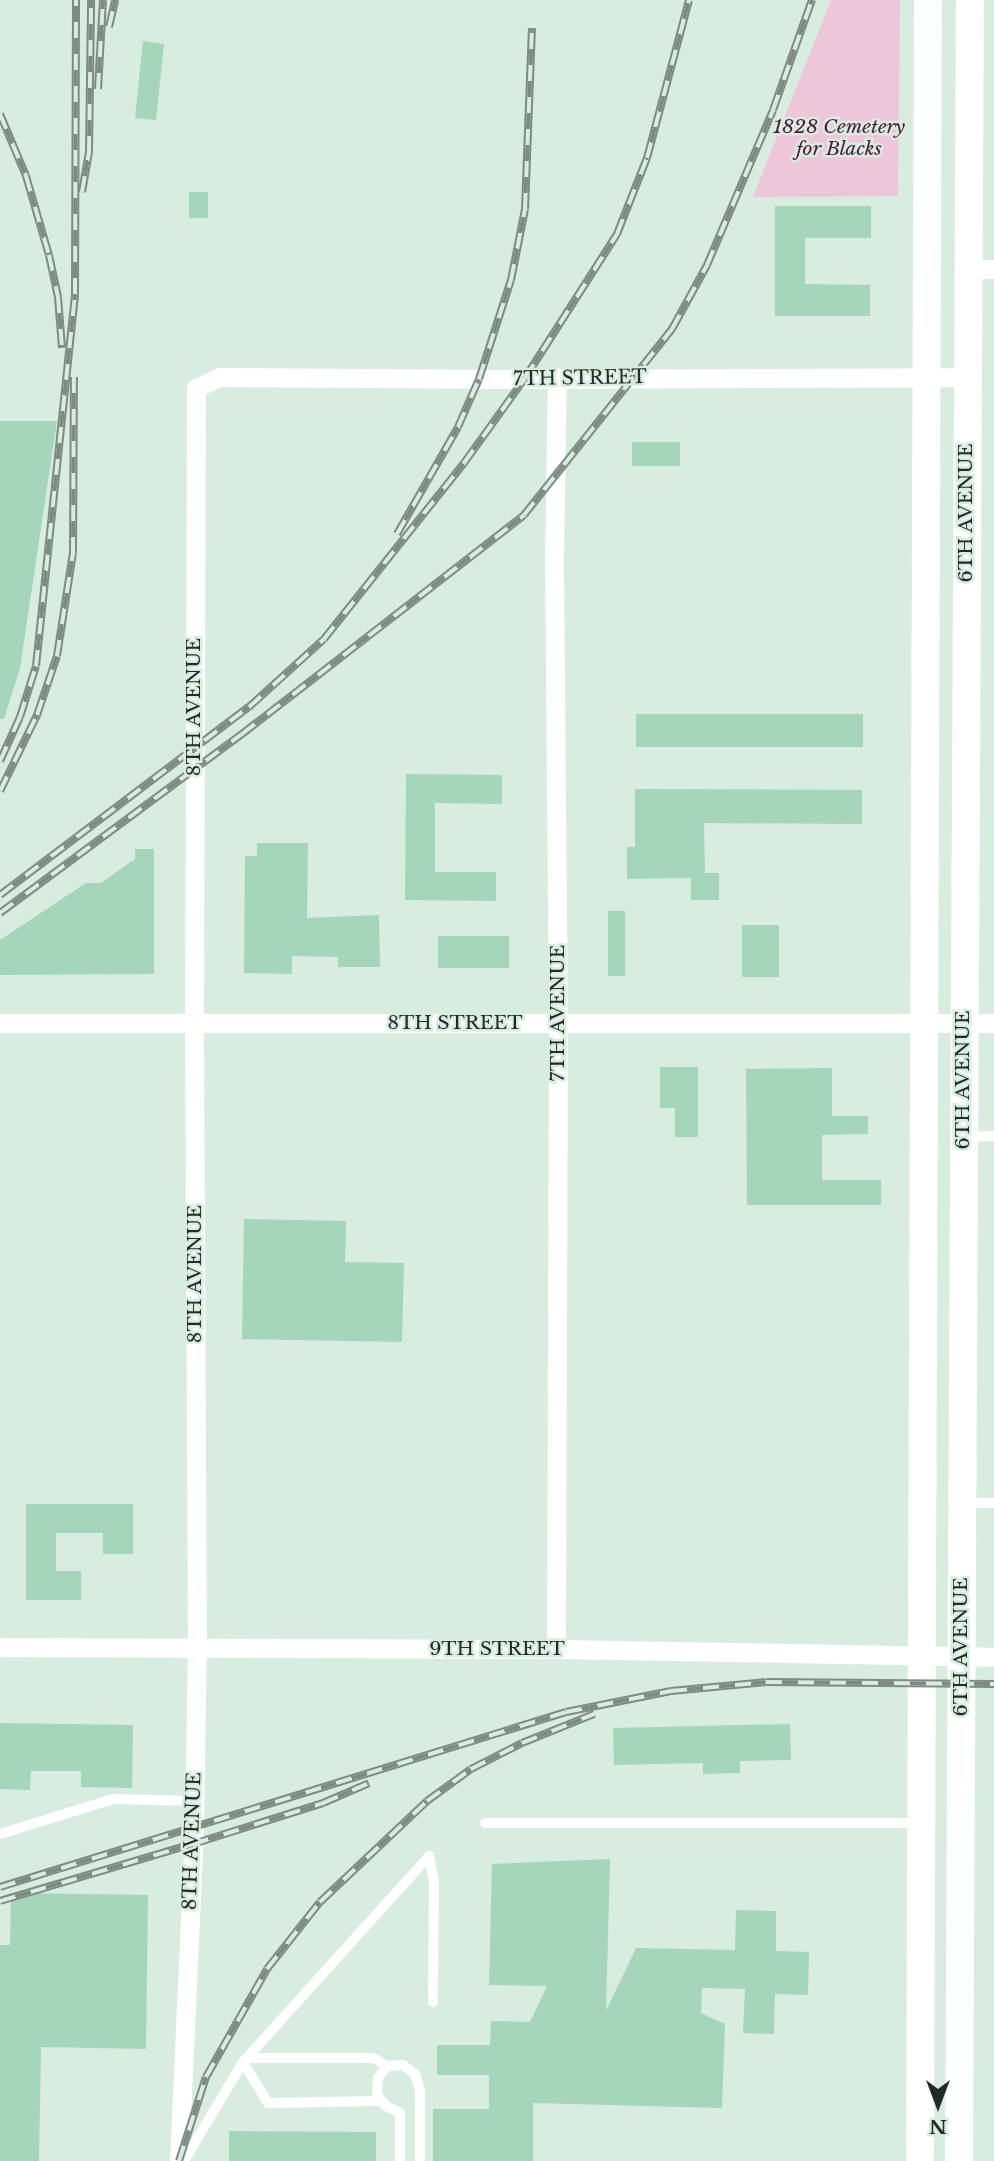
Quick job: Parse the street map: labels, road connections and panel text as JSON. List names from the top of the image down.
{
  "streets": {
    "main road": ["6TH AVENUE"],
    "street": [
      "7TH STREET",
      "8TH AVENUE",
      "7TH AVENUE",
      "8TH STREET",
      "9TH STREET"
    ]
  },
  "crossings": [
    ["7TH STREET", "6TH AVENUE"],
    ["7TH STREET", "8TH AVENUE"],
    ["7TH STREET", "7TH AVENUE"],
    ["6TH AVENUE", "8TH STREET"],
    ["6TH AVENUE", "9TH STREET"],
    ["8TH AVENUE", "8TH STREET"],
    ["8TH AVENUE", "9TH STREET"],
    ["7TH AVENUE", "8TH STREET"],
    ["7TH AVENUE", "9TH STREET"]
  ],
  "parks": ["1828 Cemetery for Blacks"],
  "north": "bottom"
}
